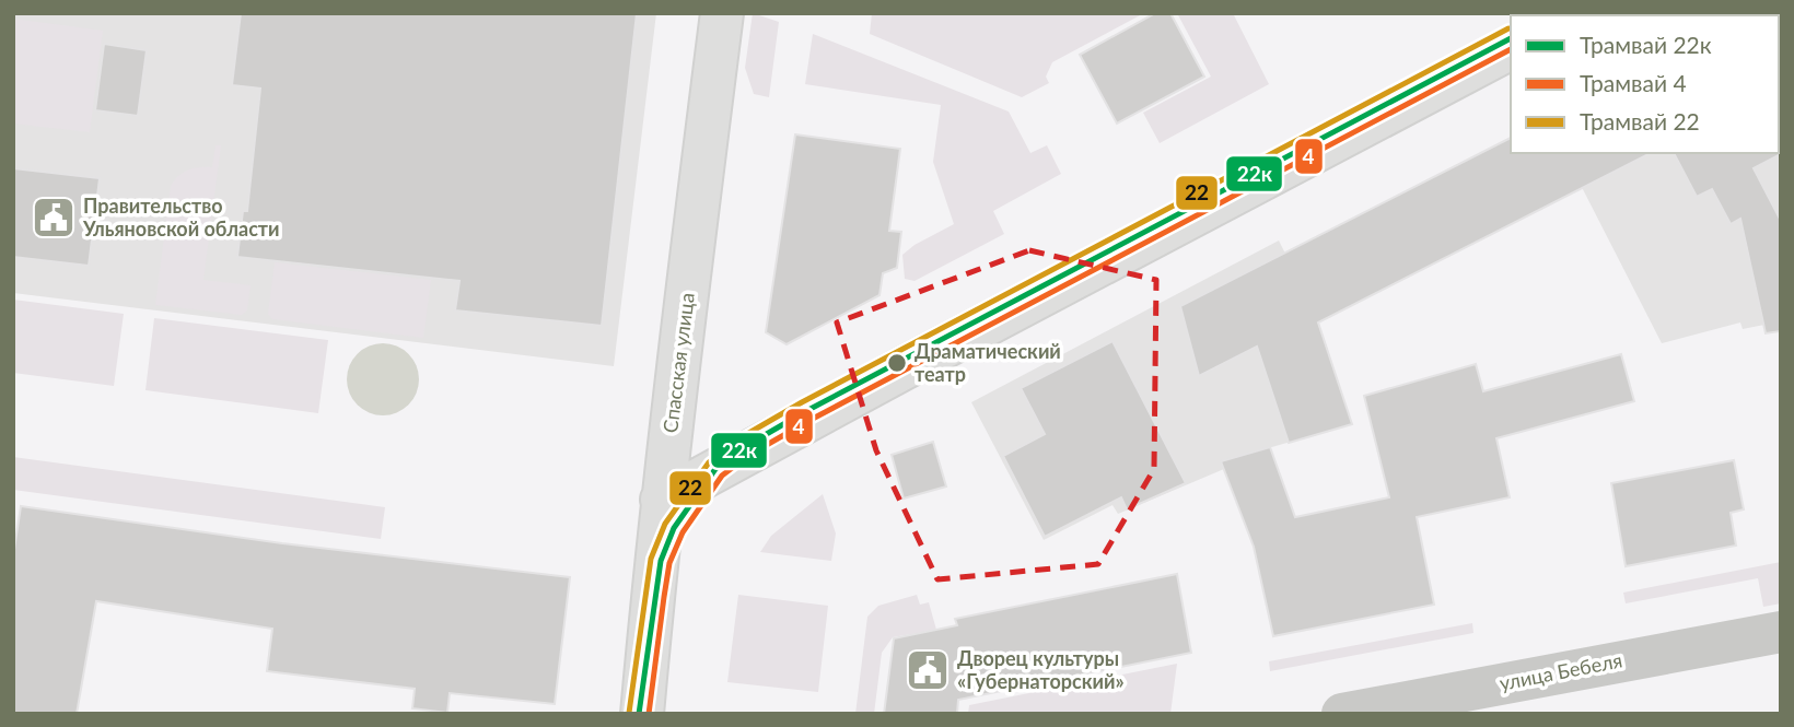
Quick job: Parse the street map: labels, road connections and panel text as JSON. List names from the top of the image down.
{
  "streets": {
    "street": ["Спасская улица", "улица Бебеля"]
  },
  "places": {
    "public building": ["Правительство Ульяновской области", "Дворец культуры «Губернаторский»"],
    "other": ["Драматический театр"]
  },
  "lines": ["tram line 22", "tram line 22к", "tram line 4"],
  "legend": ["Трамвай 22к", "Трамвай 4", "Трамвай 22"]
}
